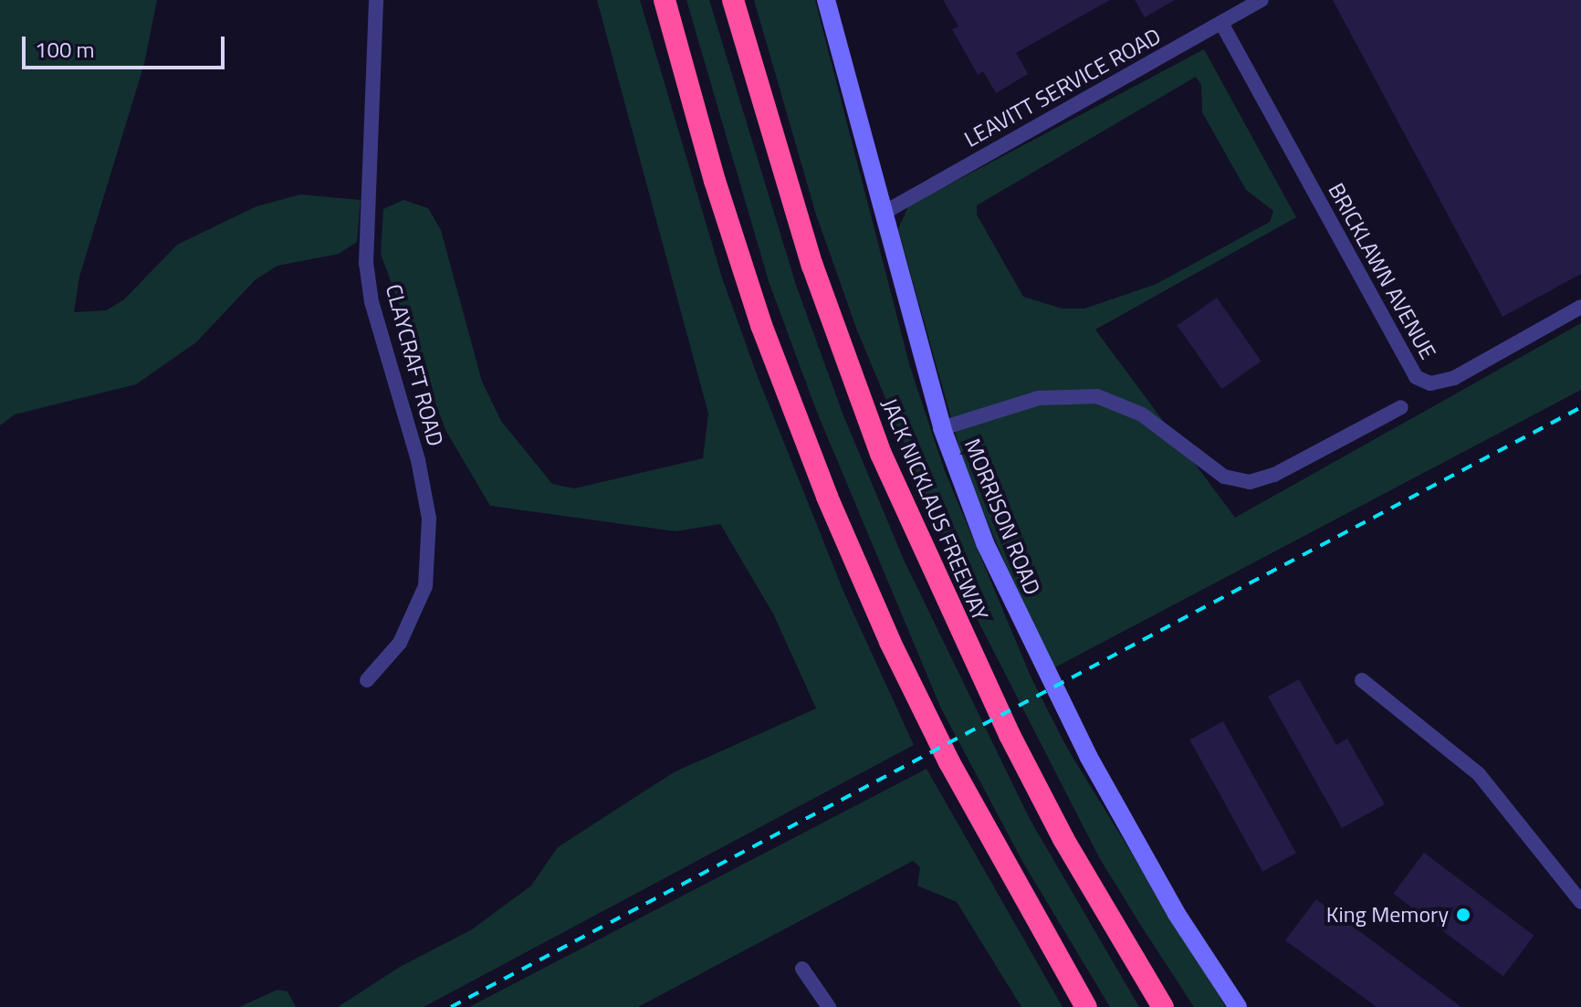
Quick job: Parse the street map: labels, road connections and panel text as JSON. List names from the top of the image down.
{
  "streets": {
    "highway": ["JACK NICKLAUS FREEWAY"],
    "street": [
      "LEAVITT SERVICE ROAD",
      "BRICKLAWN AVENUE",
      "CLAYCRAFT ROAD",
      "MORRISON ROAD"
    ]
  },
  "crossings": [
    ["LEAVITT SERVICE ROAD", "BRICKLAWN AVENUE"],
    ["LEAVITT SERVICE ROAD", "MORRISON ROAD"]
  ],
  "places": ["King Memory"],
  "scale_bar": "100 m"
}
